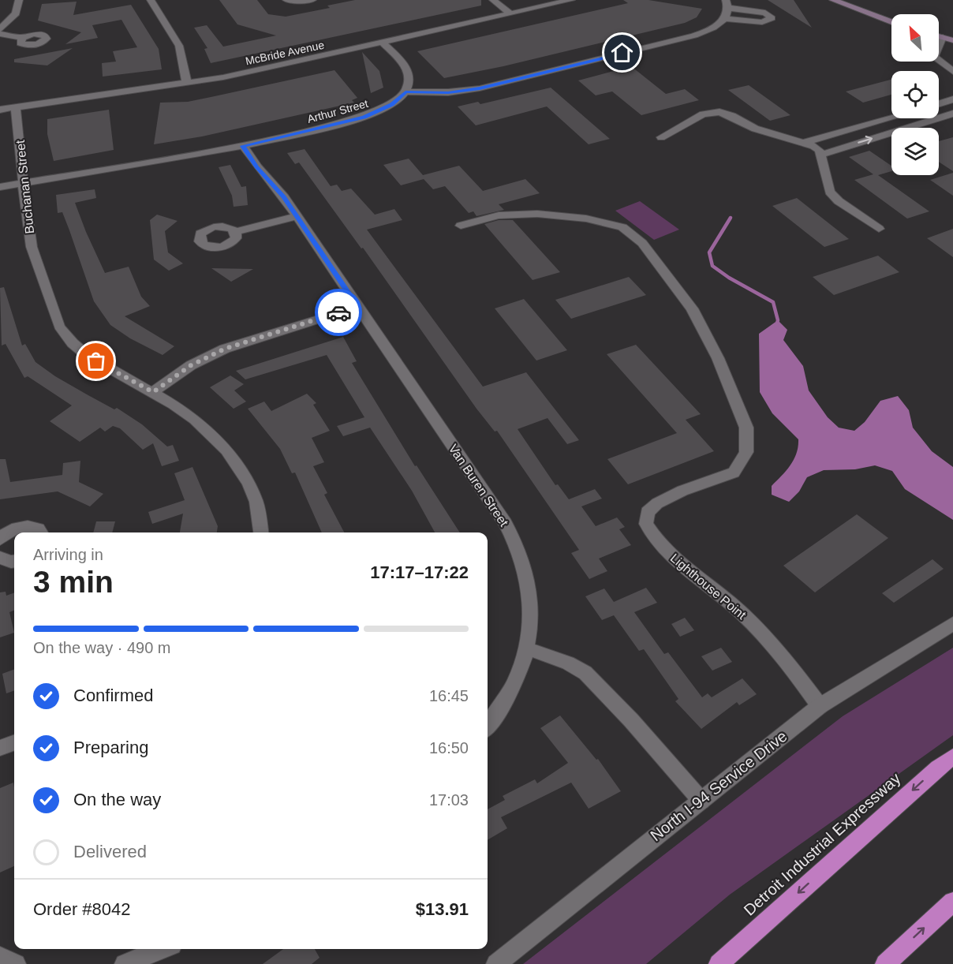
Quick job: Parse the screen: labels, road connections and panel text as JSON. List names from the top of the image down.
{
  "streets": {
    "highway": ["Detroit Industrial Expressway"],
    "street": [
      "McBride Avenue",
      "Arthur Street",
      "Buchanan Street",
      "Van Buren Street",
      "Lighthouse Point",
      "North I-94 Service Drive"
    ]
  },
  "crossings": [
    ["McBride Avenue", "Buchanan Street"],
    ["Arthur Street", "Buchanan Street"],
    ["Arthur Street", "Van Buren Street"],
    ["Lighthouse Point", "North I-94 Service Drive"]
  ],
  "one_way": ["Detroit Industrial Expressway"],
  "north": "top left",
  "page": {
    "heading": ["3 min", "Arriving in", "17:17–17:22"],
    "panel": ["Order #8042", "$13.91"],
    "bar": "On the way · 490 m",
    "list": [
      ["Confirmed", "16:45"],
      ["Preparing", "16:50"],
      ["On the way", "17:03"],
      "Delivered"
    ]
  }
}
